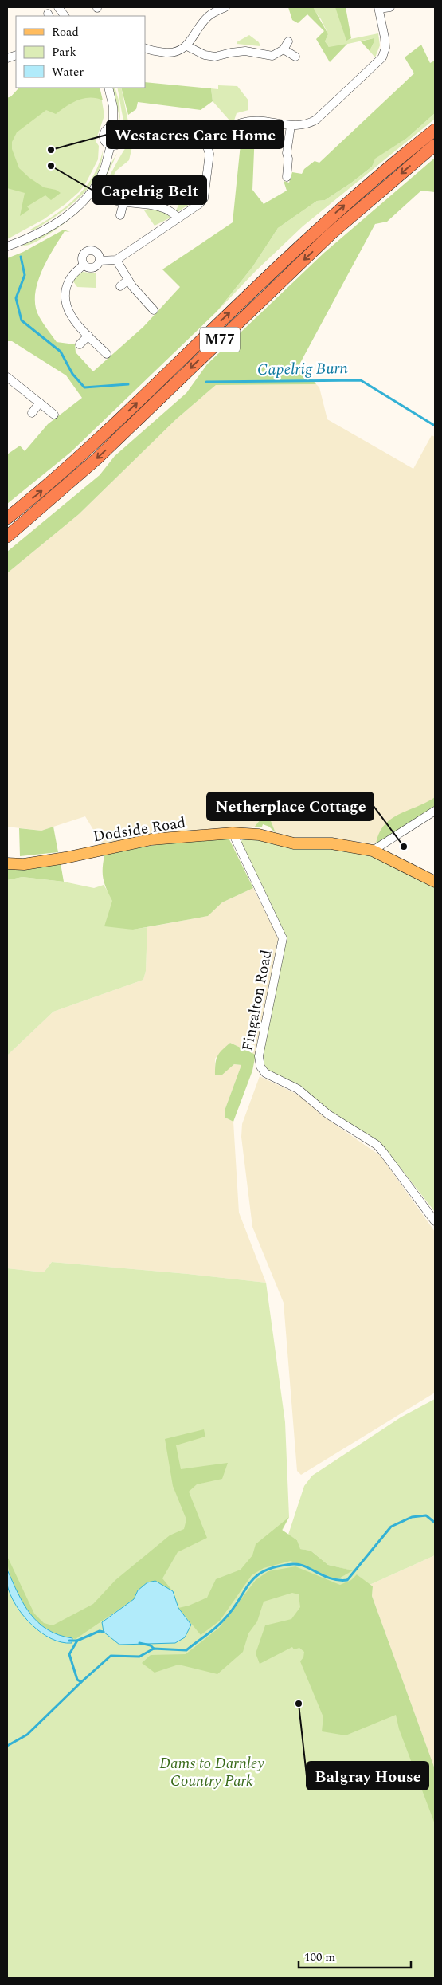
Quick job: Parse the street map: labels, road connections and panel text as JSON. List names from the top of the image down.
{
  "streets": {
    "highway": ["M77"],
    "main road": ["Dodside Road"],
    "street": ["Fingalton Road"]
  },
  "crossings": [
    ["Dodside Road", "Fingalton Road"]
  ],
  "water": ["Capelrig Burn"],
  "parks": ["Dams to Darnley Country Park"],
  "places": [
    "Westacres Care Home",
    "Capelrig Belt",
    "Netherplace Cottage",
    "Balgray House"
  ],
  "legend": ["Road", "Park", "Water"],
  "scale_bar": "100 m"
}
